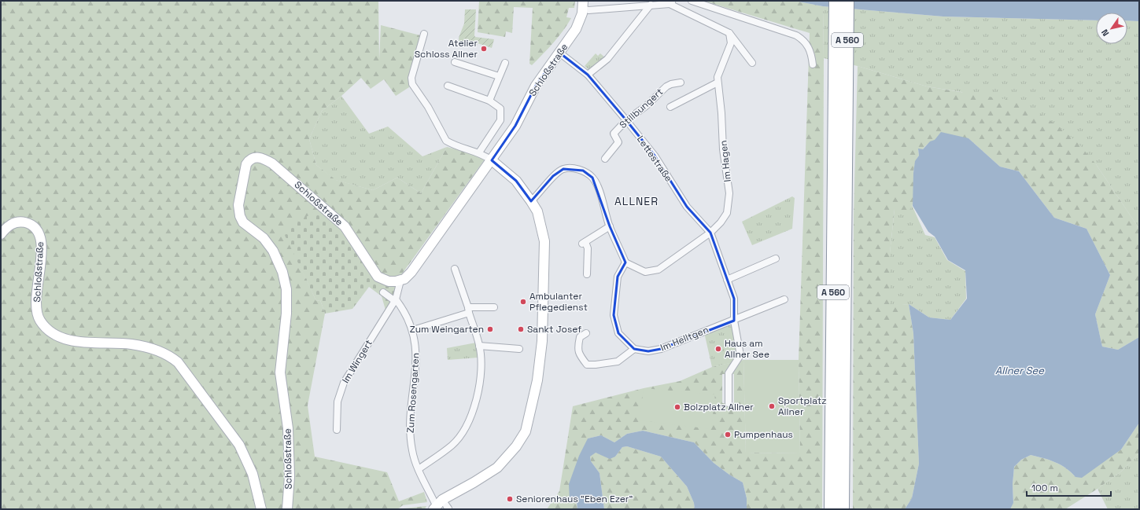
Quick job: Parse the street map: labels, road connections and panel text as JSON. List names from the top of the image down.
{
  "streets": {
    "highway": ["A 560"],
    "main road": ["Schloßstraße"],
    "street": [
      "Stillbungert",
      "Lettestraße",
      "Im Hagen",
      "Im Helltgen",
      "Im Wingert",
      "Zum Rosengarten"
    ]
  },
  "crossings": [
    ["Schloßstraße", "Lettestraße"],
    ["Stillbungert", "Lettestraße"],
    ["Lettestraße", "Im Hagen"],
    ["Lettestraße", "Im Helltgen"],
    ["Im Wingert", "Zum Rosengarten"]
  ],
  "districts": ["ALLNER"],
  "water": ["Allner See"],
  "places": [
    "Atelier Schloss Allner",
    "Ambulanter Pflegedienst",
    "Zum Weingarten",
    "Sankt Josef",
    "Haus am Allner See",
    "Sportplatz Allner",
    "Bolzplatz Allner",
    "Pumpenhaus",
    "Seniorenhaus \"Eben Ezer\""
  ],
  "scale_bar": "100 m",
  "north": "bottom left"
}
